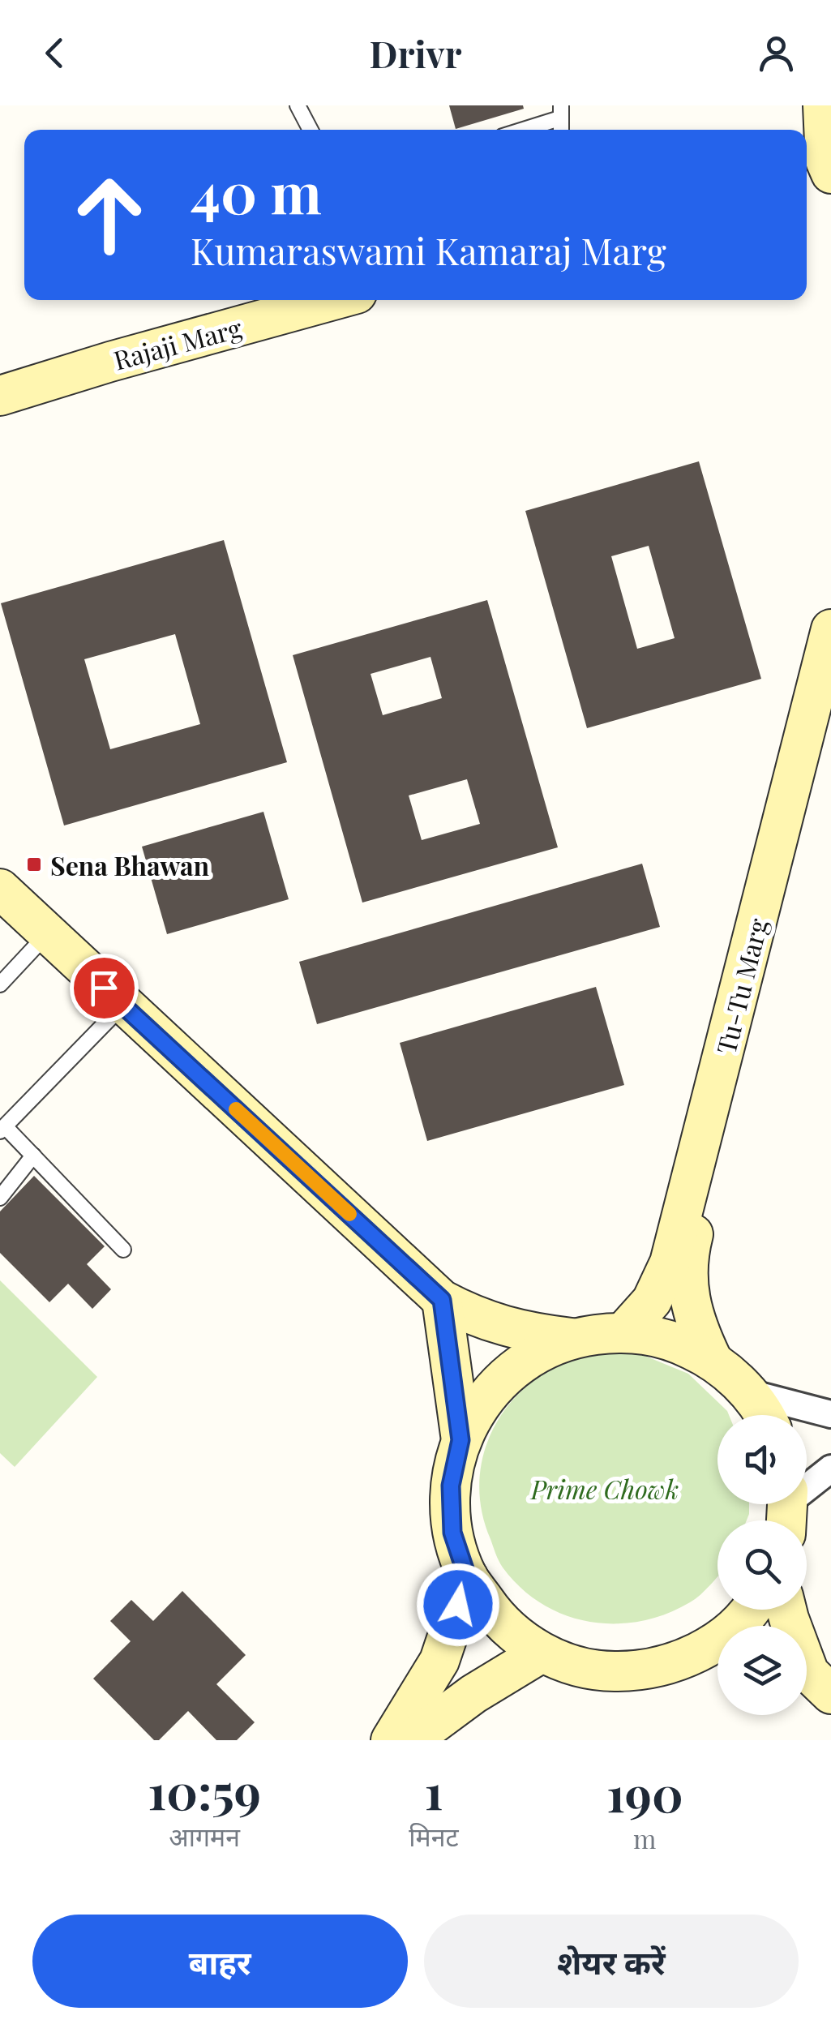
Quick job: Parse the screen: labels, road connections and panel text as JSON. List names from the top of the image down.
{
  "streets": {
    "main road": ["Rajaji Marg", "Tu-Tu Marg"]
  },
  "parks": ["Prime Chowk"],
  "places": {
    "transit": ["Sena Bhawan"]
  },
  "page": {
    "header": "Drivr",
    "turn": ["40 m", "Kumaraswami Kamaraj Marg"],
    "eta": [
      "10:59",
      "आगमन",
      "1",
      "मिनट",
      "190",
      "m"
    ],
    "buttons": ["बाहर", "शेयर करें"]
  }
}
